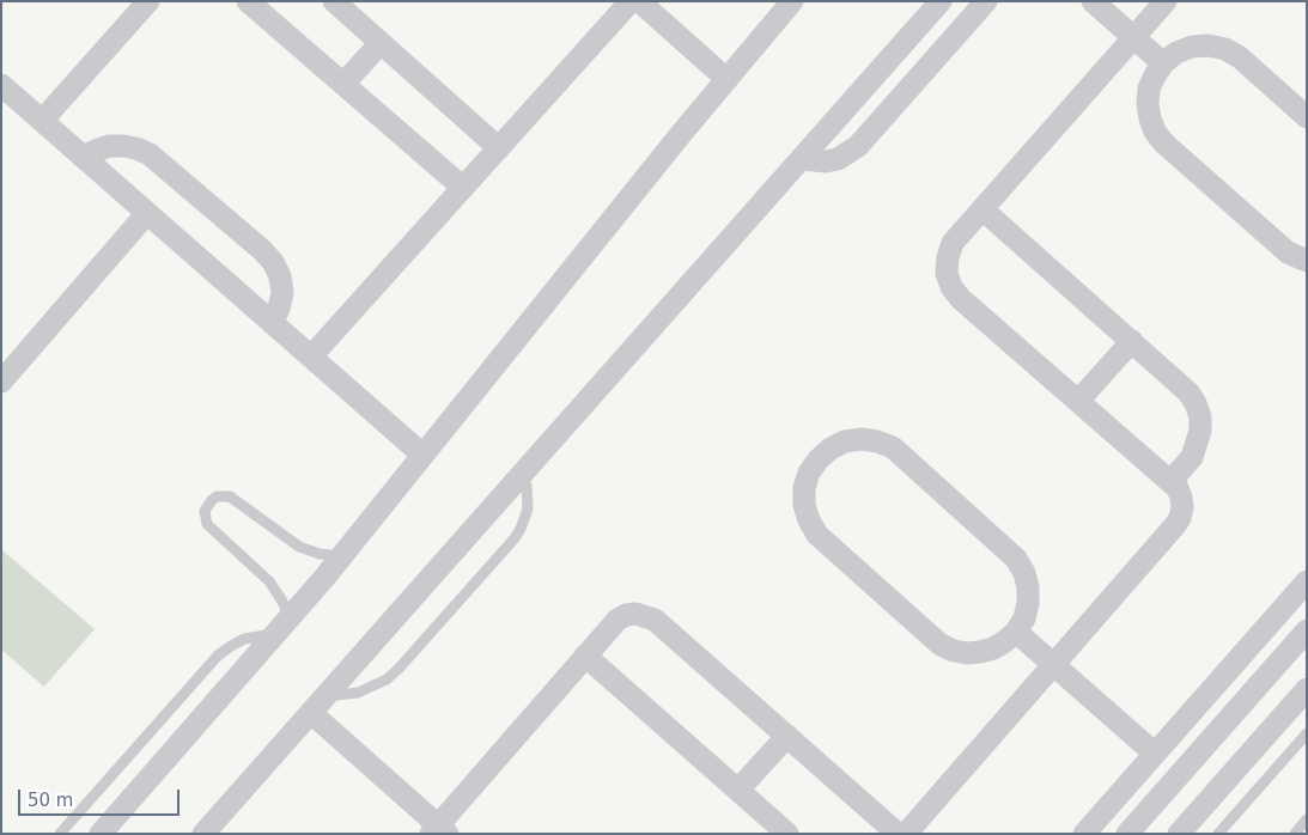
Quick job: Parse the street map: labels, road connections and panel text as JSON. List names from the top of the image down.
{
  "scale_bar": "50 m"
}
